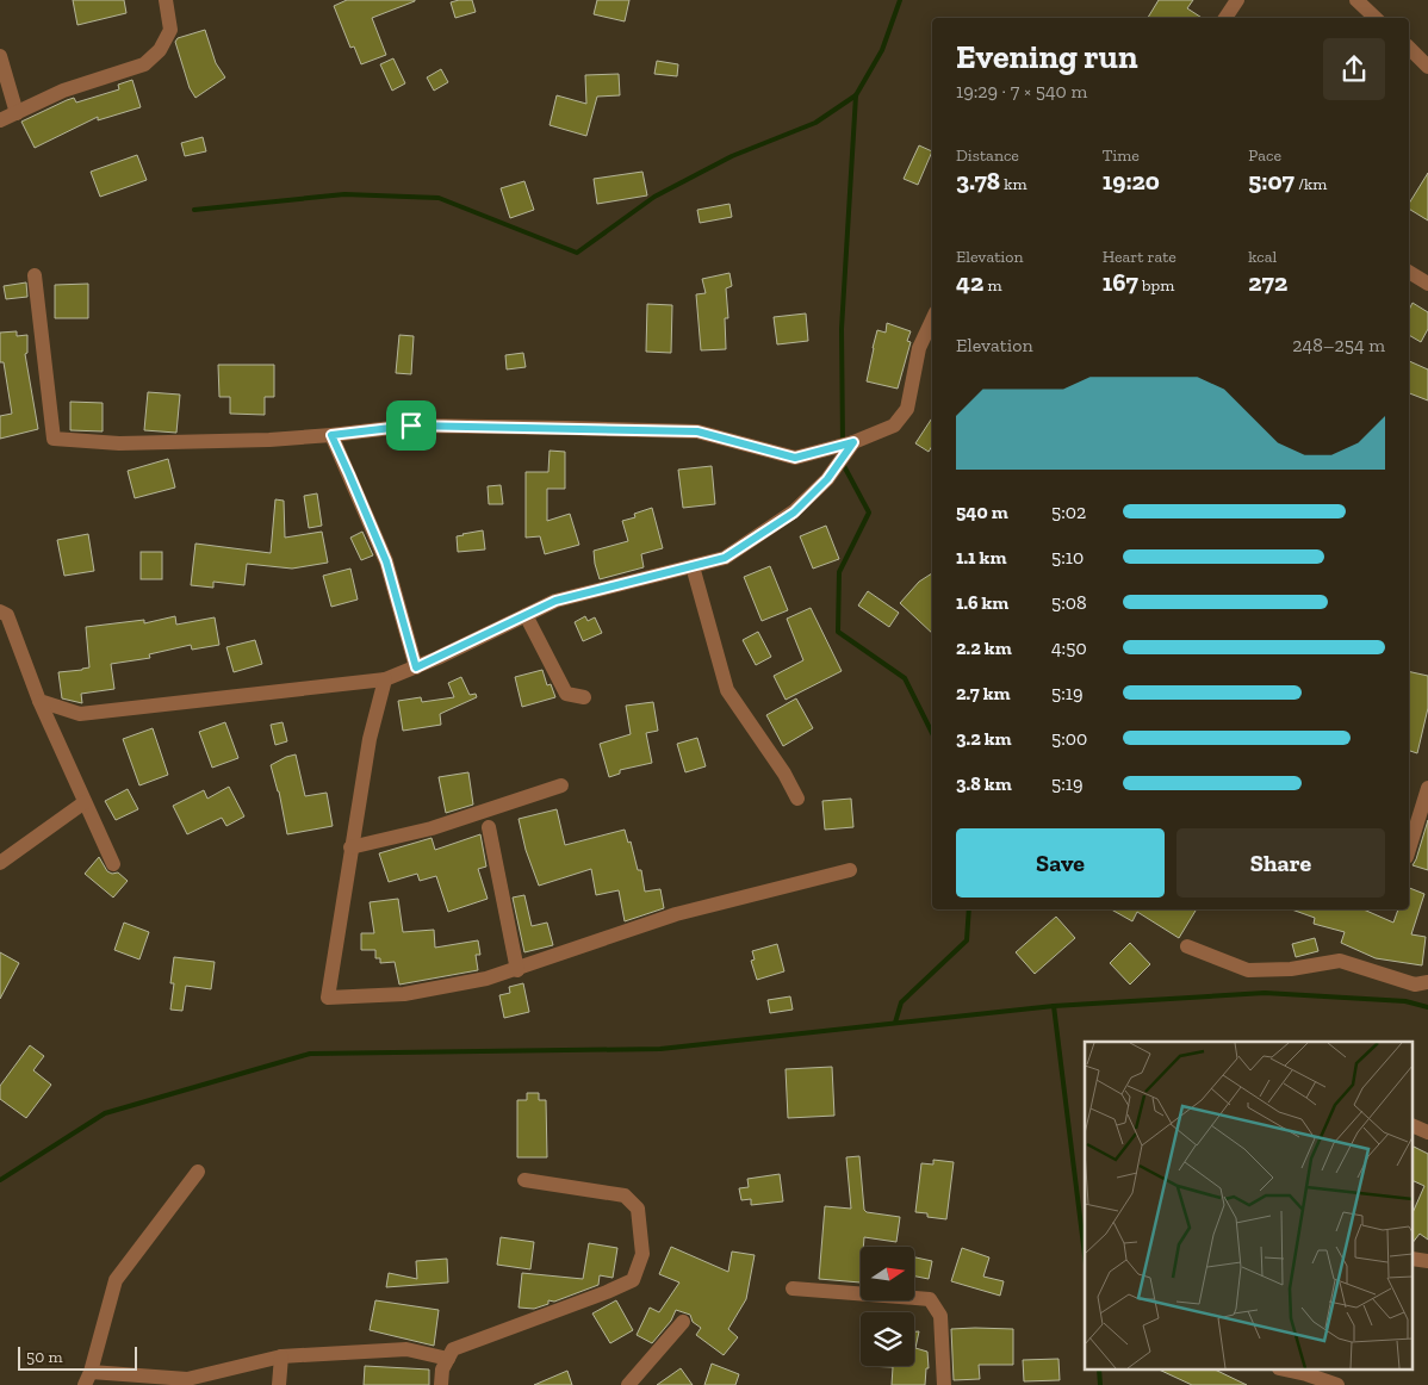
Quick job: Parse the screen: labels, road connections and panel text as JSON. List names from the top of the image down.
{
  "scale_bar": "50 m",
  "north": "right",
  "page": {
    "heading": ["Evening run", "19:29 · 7 × 540 m"],
    "stats": [
      ["Distance", "3.78 km"],
      ["Time", "19:20"],
      ["Pace", "5:07 /km"],
      ["Elevation", "42 m"],
      ["Heart rate", "167 bpm"],
      ["kcal", "272"]
    ],
    "chart": ["Elevation", "248–254 m"],
    "list": [
      {
        "name": "540 m",
        "note": "5:02"
      },
      {
        "name": "1.1 km",
        "note": "5:10"
      },
      {
        "name": "1.6 km",
        "note": "5:08"
      },
      {
        "name": "2.2 km",
        "note": "4:50"
      },
      {
        "name": "2.7 km",
        "note": "5:19"
      },
      {
        "name": "3.2 km",
        "note": "5:00"
      },
      {
        "name": "3.8 km",
        "note": "5:19"
      }
    ],
    "buttons": ["Save", "Share"],
    "scale": "50 m"
  }
}
